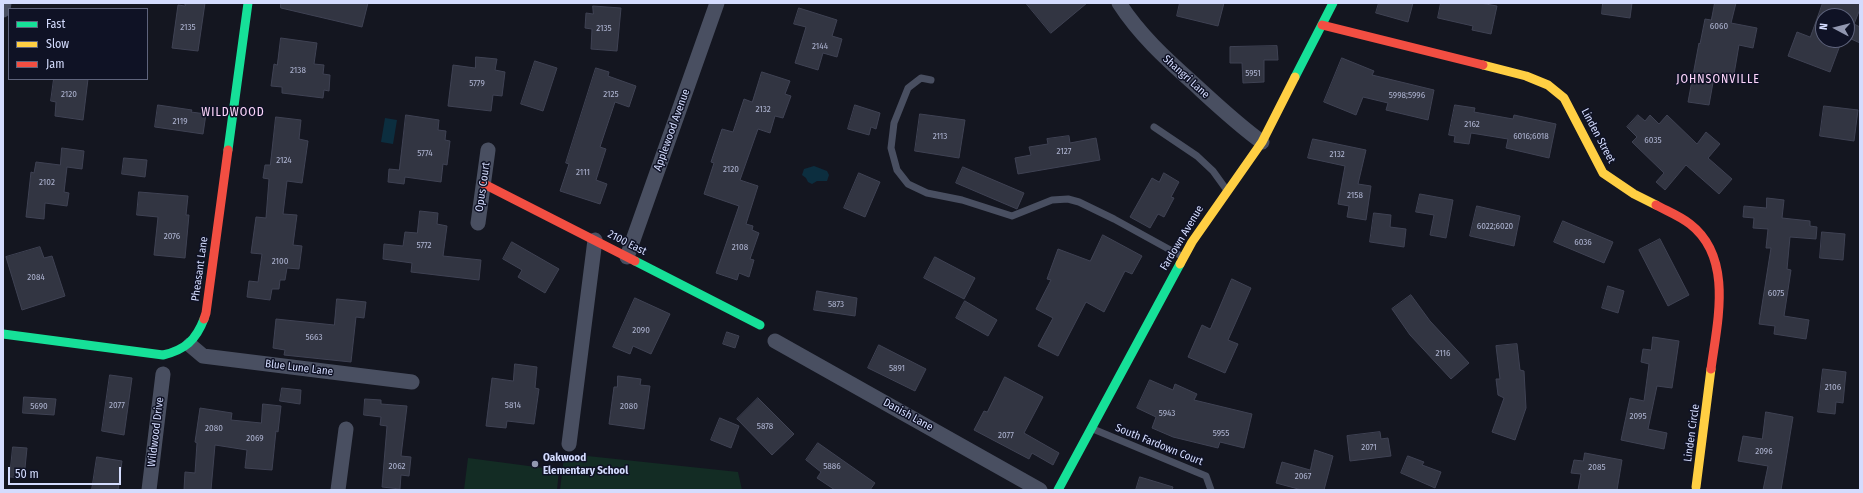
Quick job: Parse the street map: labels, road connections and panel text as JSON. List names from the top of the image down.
{
  "streets": {
    "street": [
      "Shangri Lane",
      "Applewood Avenue",
      "Linden Street",
      "Opus Court",
      "Fardown Avenue",
      "2100 East",
      "Pheasant Lane",
      "Blue Lune Lane",
      "Danish Lane",
      "Wildwood Drive",
      "Linden Circle"
    ],
    "lane": ["South Fardown Court"]
  },
  "crossings": [
    ["Shangri Lane", "Fardown Avenue"],
    ["Applewood Avenue", "2100 East"],
    ["Linden Street", "Fardown Avenue"],
    ["Linden Street", "Linden Circle"],
    ["Opus Court", "2100 East"],
    ["Fardown Avenue", "South Fardown Court"],
    ["Pheasant Lane", "Blue Lune Lane"]
  ],
  "districts": ["JOHNSONVILLE", "WILDWOOD"],
  "places": ["Oakwood Elementary School"],
  "house_numbers": [
    "6060",
    "2135",
    "2135",
    "2144",
    "2138",
    "5951",
    "5779",
    "2120",
    "2125",
    "5998;5996",
    "2132",
    "2119",
    "2162",
    "2113",
    "6016;6018",
    "6035",
    "2127",
    "5774",
    "2132",
    "2124",
    "2120",
    "2111",
    "2102",
    "2158",
    "6022;6020",
    "2076",
    "6036",
    "5772",
    "2108",
    "2100",
    "2084",
    "6075",
    "5873",
    "2090",
    "5663",
    "2116",
    "5891",
    "2106",
    "2077",
    "5814",
    "5690",
    "2080",
    "5943",
    "2095",
    "5878",
    "2080",
    "5955",
    "2077",
    "2069",
    "2071",
    "2096",
    "2062",
    "5886",
    "2085",
    "2067"
  ],
  "legend": ["Fast", "Slow", "Jam"],
  "scale_bar": "50 m",
  "north": "left"
}
